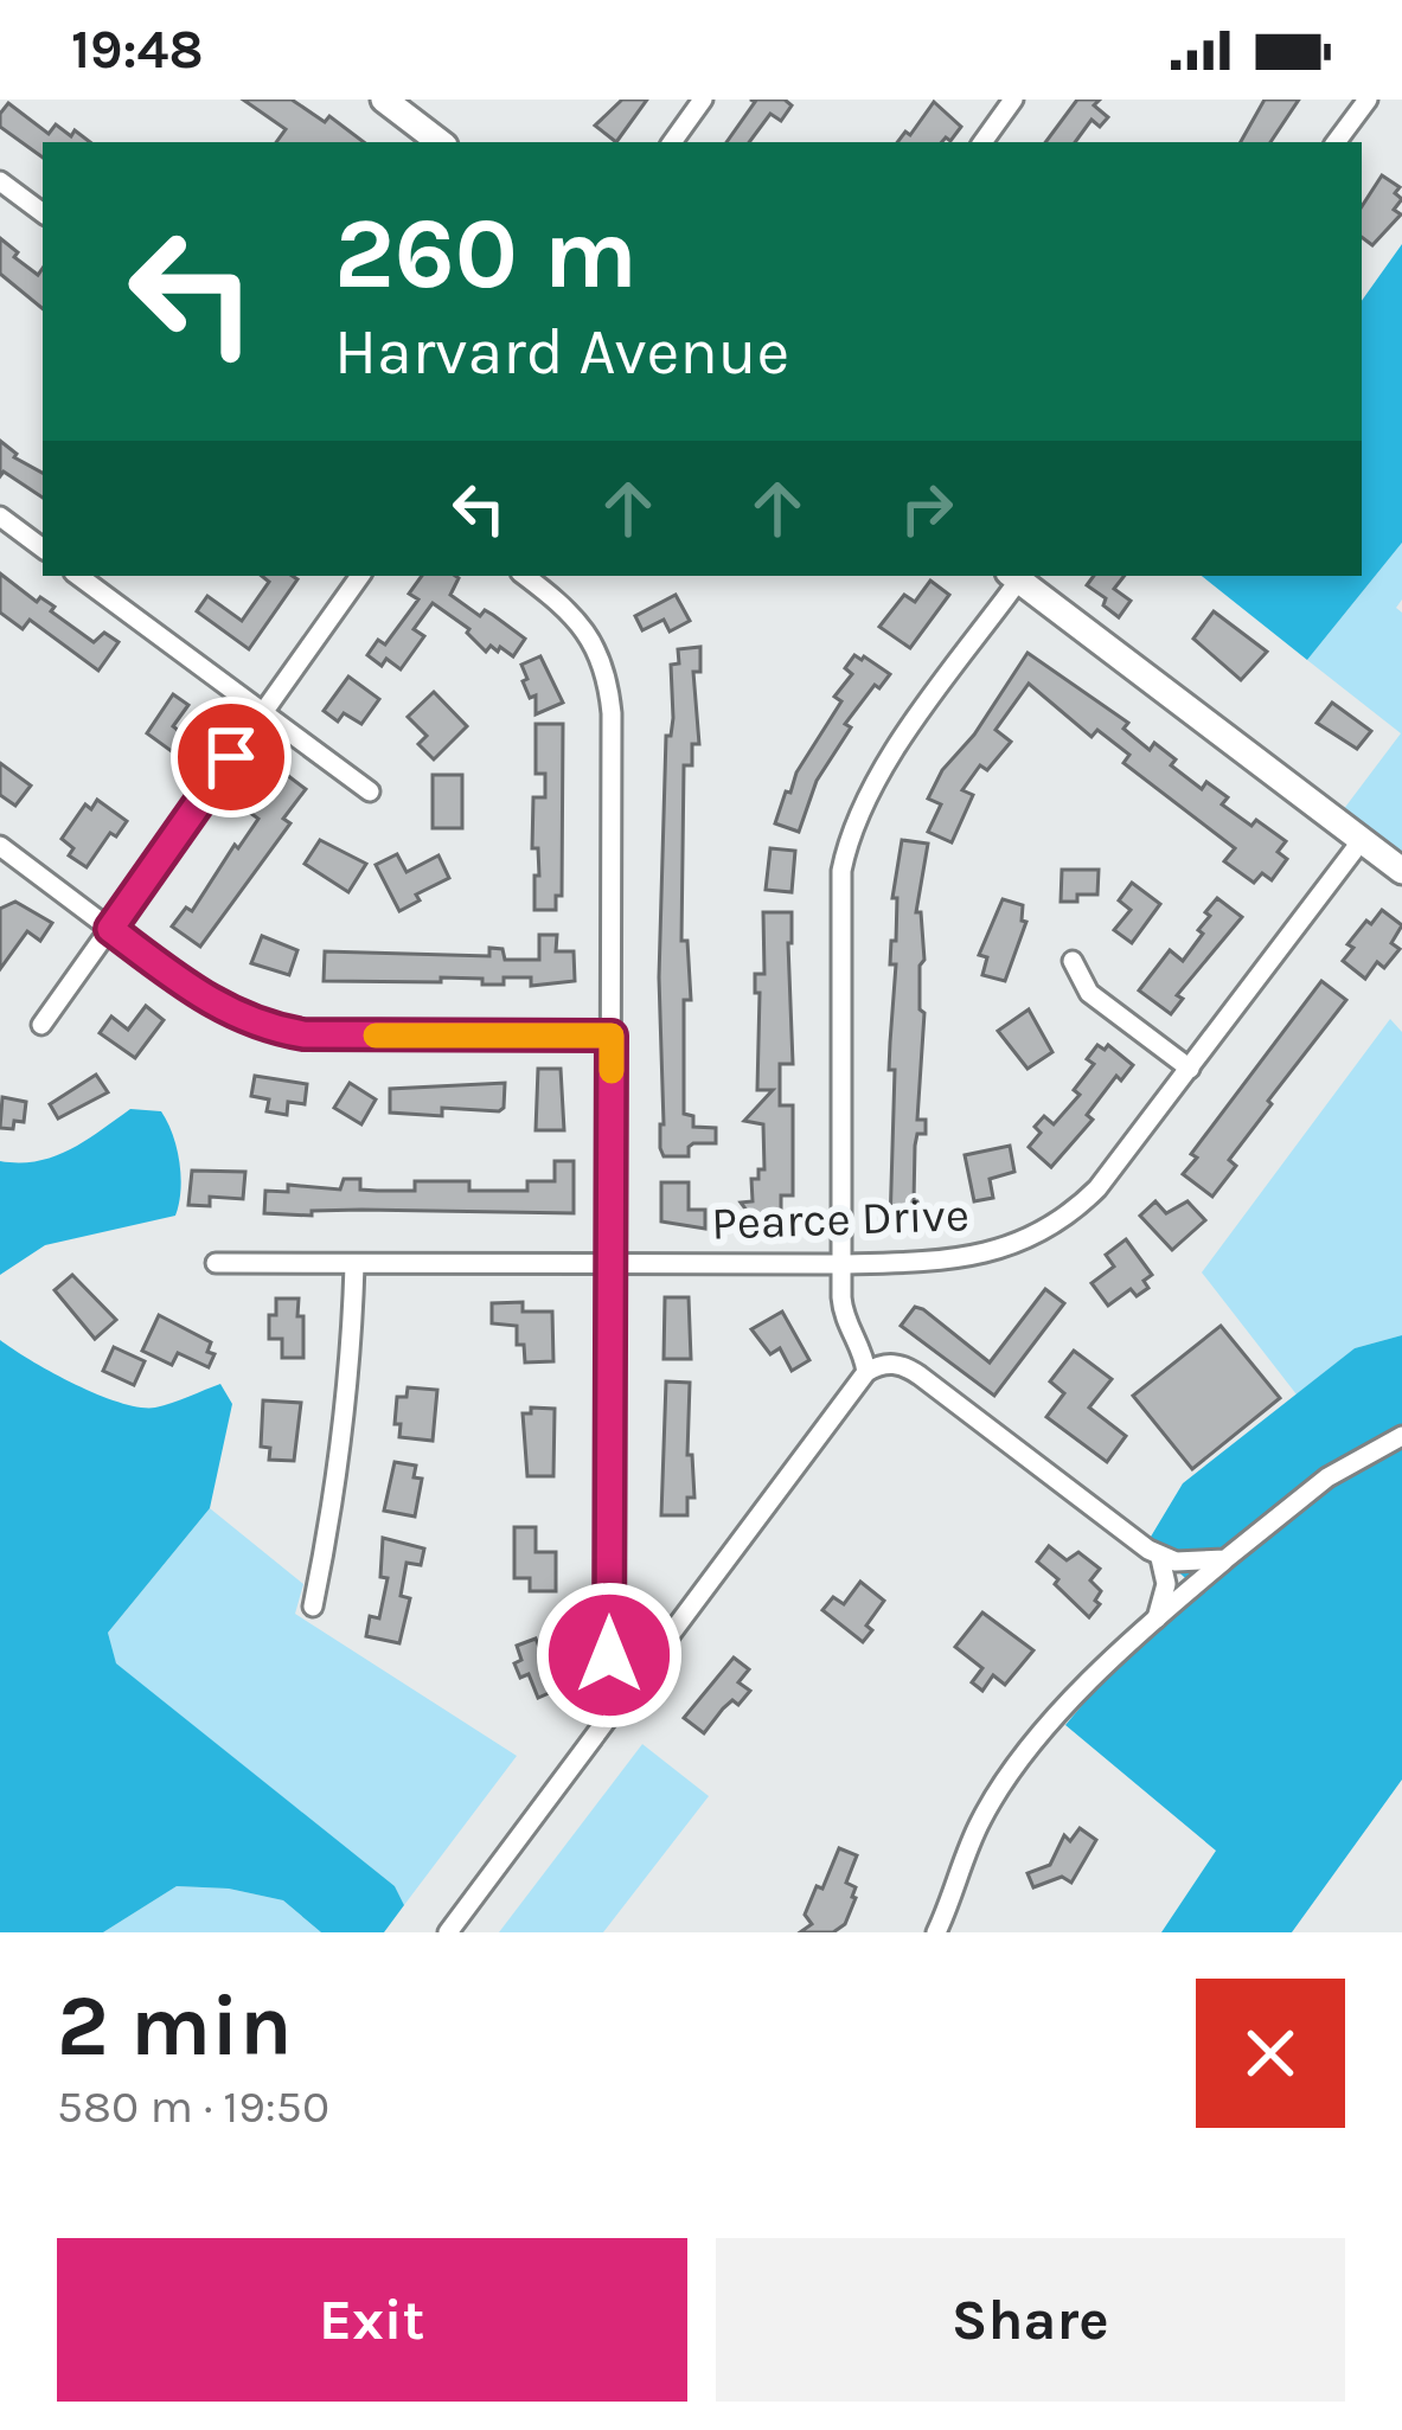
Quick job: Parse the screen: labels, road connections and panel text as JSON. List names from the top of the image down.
{
  "streets": {
    "street": ["Pearce Drive"]
  },
  "page": {
    "status": "19:48",
    "turn": ["260 m", "Harvard Avenue"],
    "heading": ["2 min", "580 m · 19:50"],
    "buttons": ["Exit", "Share"]
  }
}
